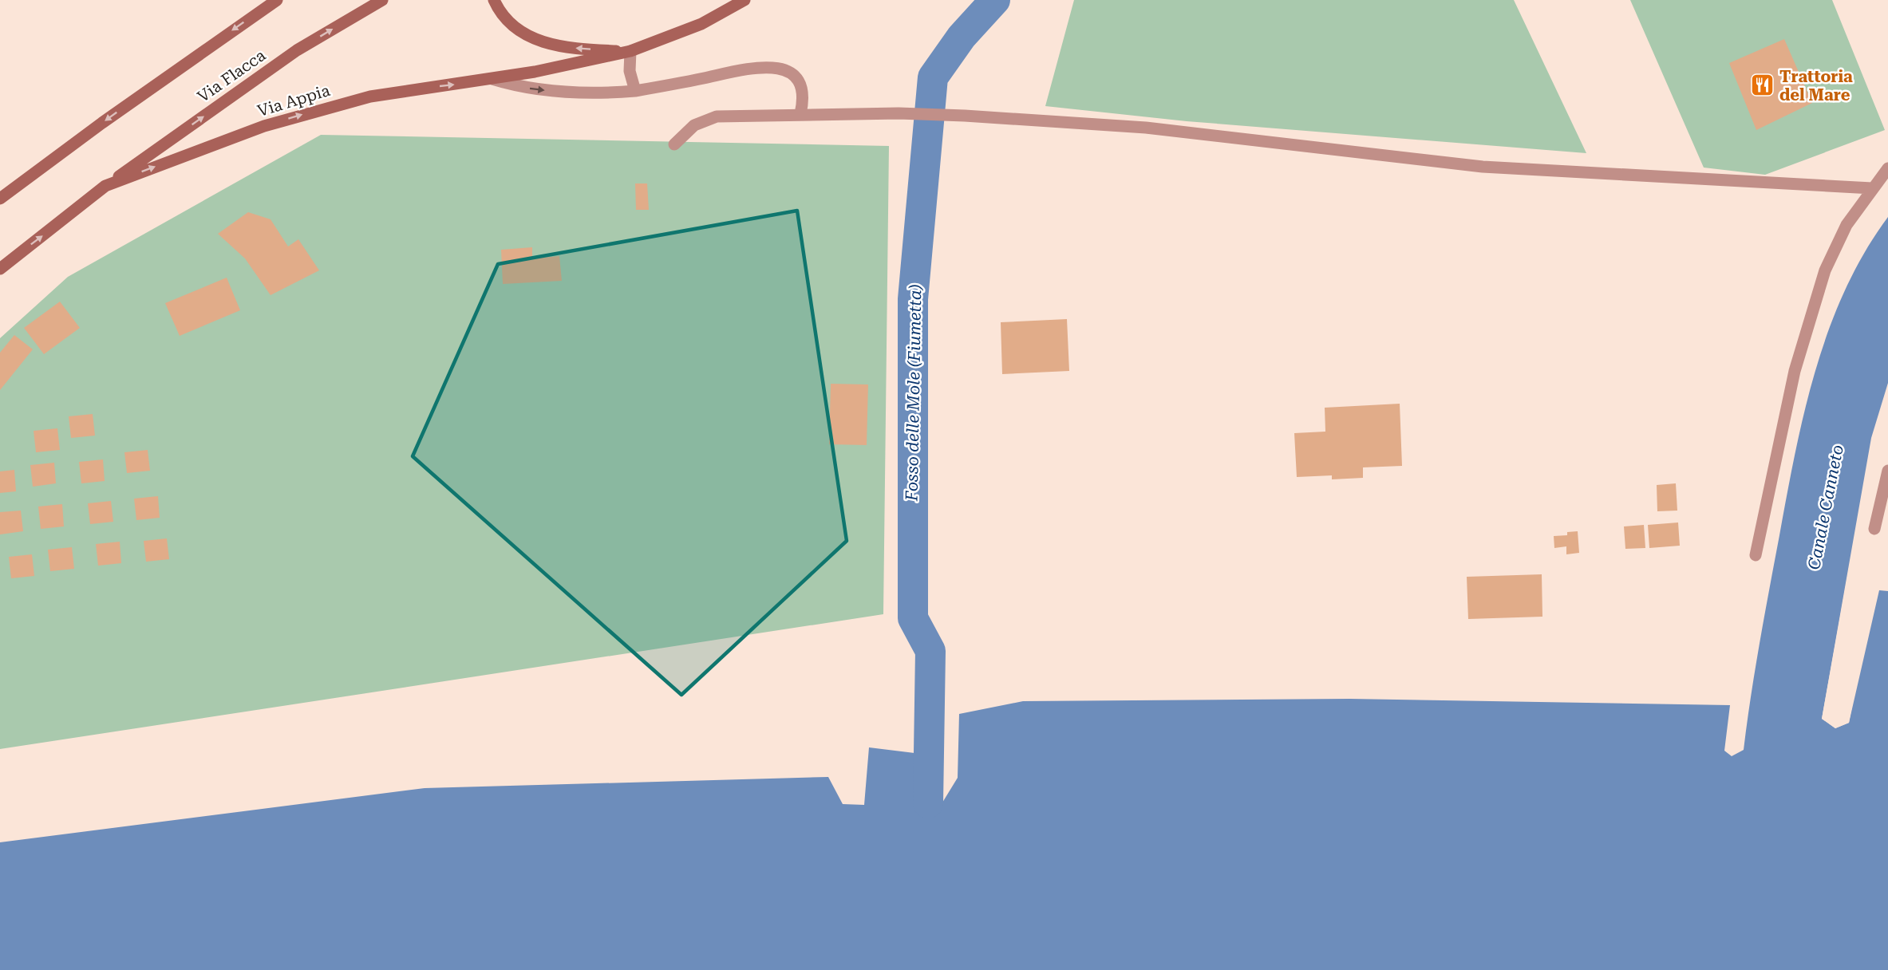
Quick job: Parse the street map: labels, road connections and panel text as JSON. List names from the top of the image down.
{
  "streets": {
    "main road": ["Via Flacca", "Via Appia"]
  },
  "crossings": [
    ["Via Flacca", "Via Appia"]
  ],
  "water": ["Fosso delle Mole (Fiumetta)", "Canale Canneto"],
  "places": {
    "restaurant": ["Trattoria del Mare"]
  }
}
